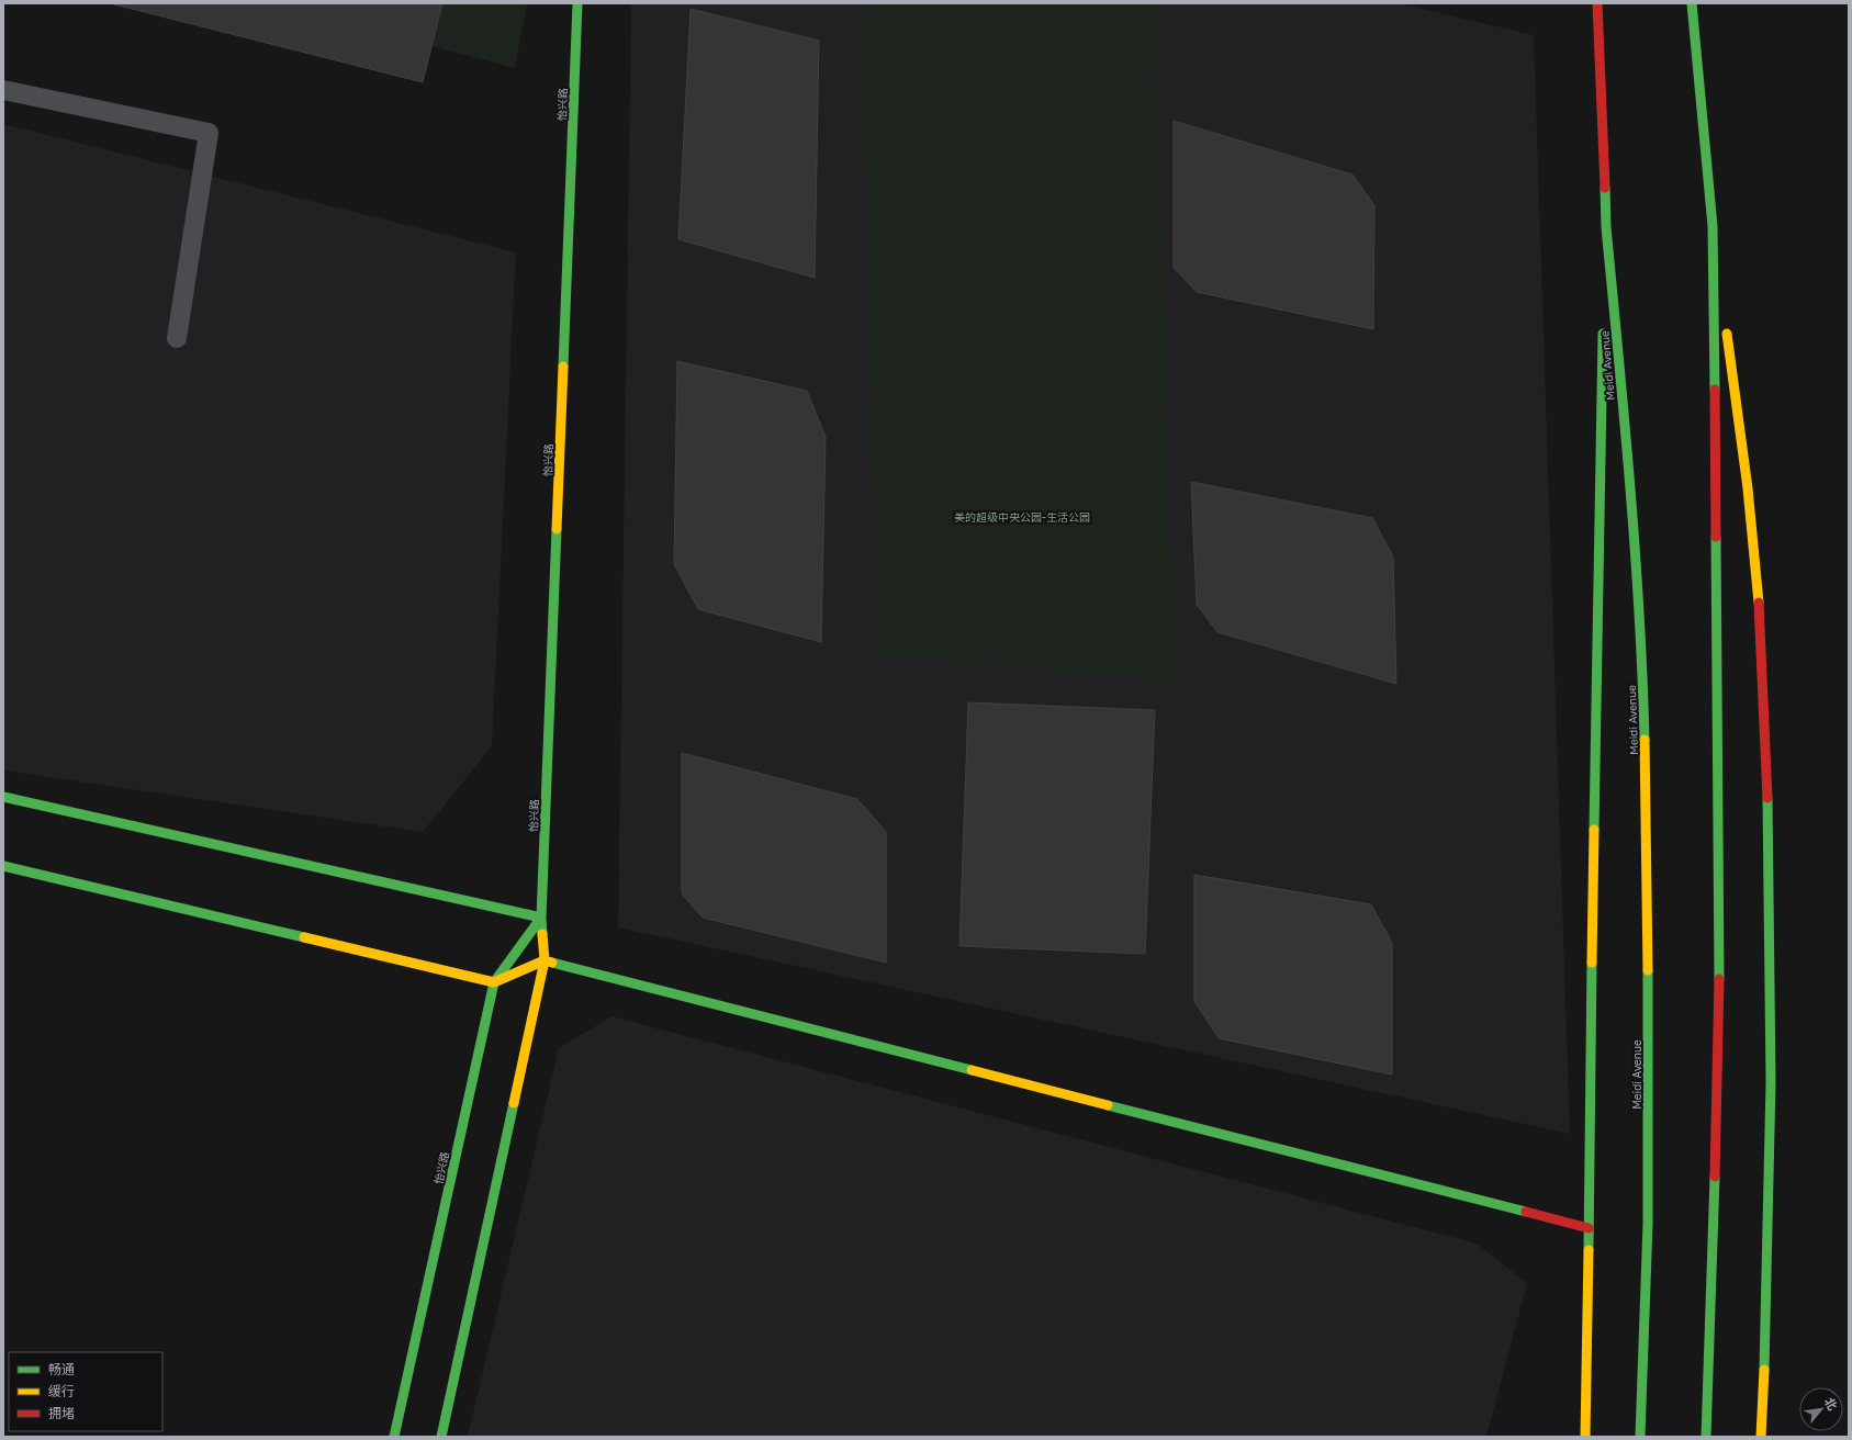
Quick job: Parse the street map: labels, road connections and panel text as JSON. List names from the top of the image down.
{
  "streets": {
    "main road": ["怡兴路", "Meidi Avenue"]
  },
  "parks": ["美的超级中央公园-生活公园"],
  "legend": ["畅通", "缓行", "拥堵"],
  "north": "top right"
}
